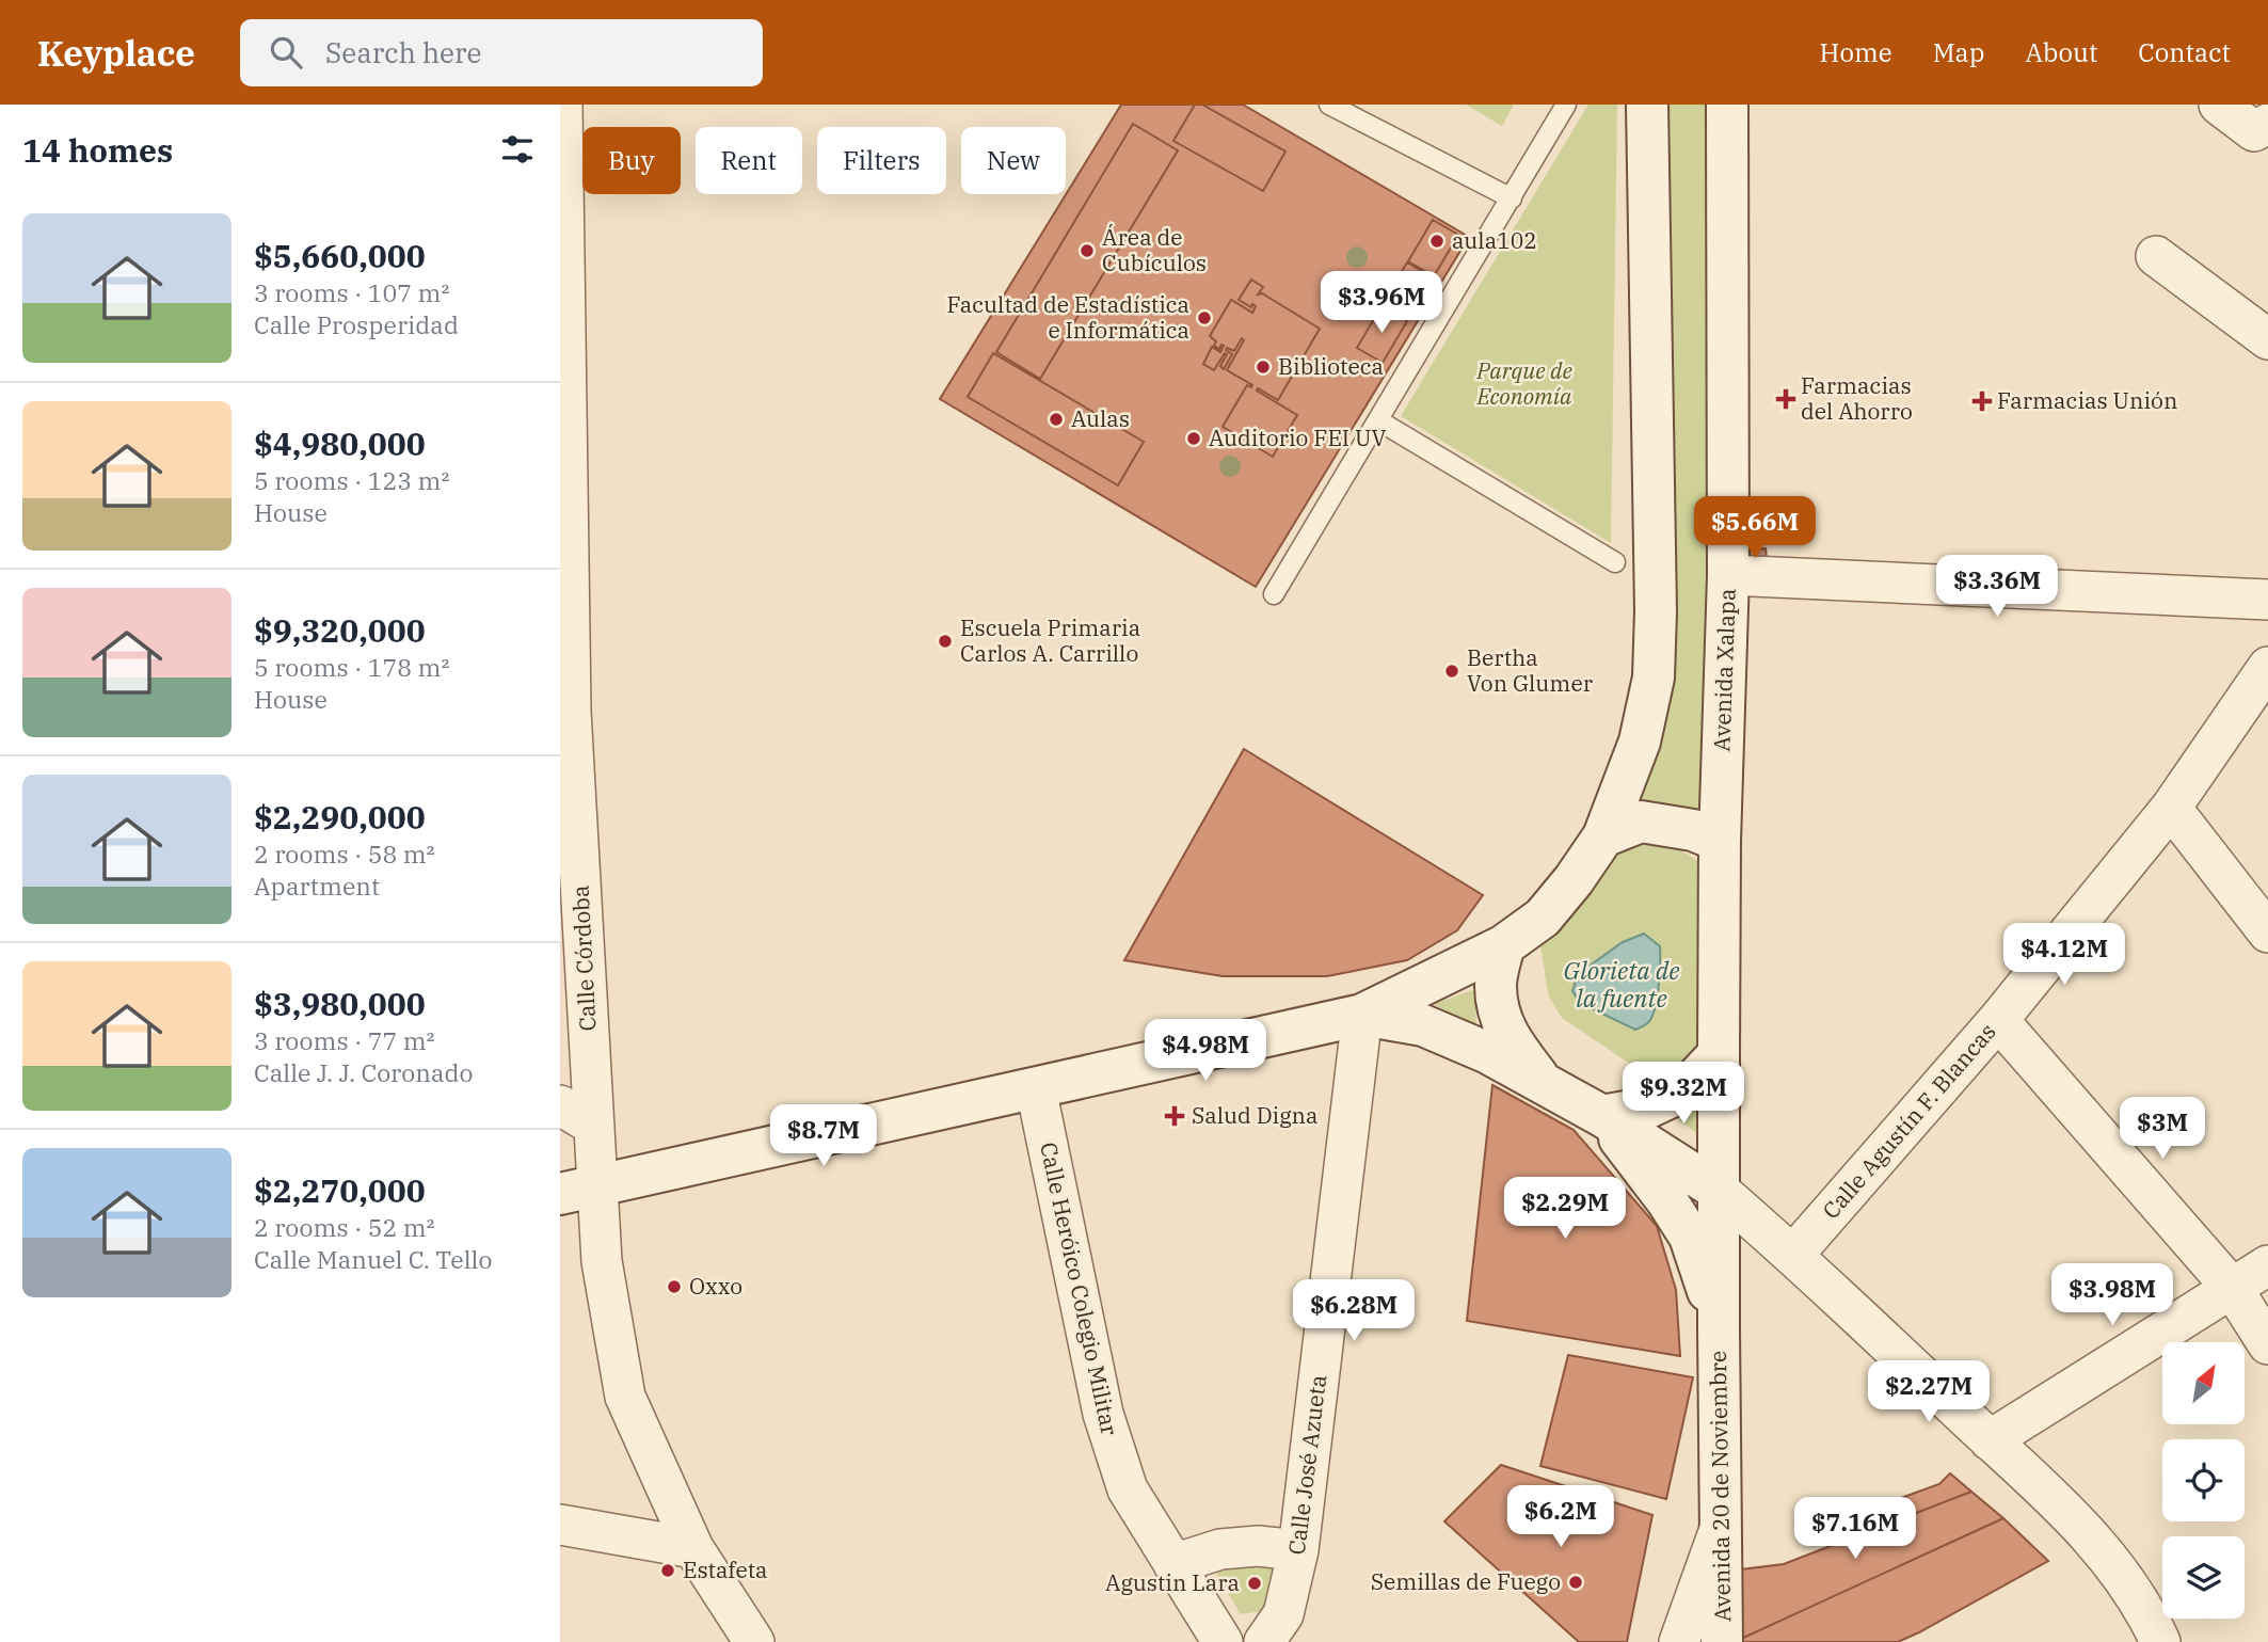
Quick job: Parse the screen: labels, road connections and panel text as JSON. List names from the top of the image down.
{
  "streets": {
    "main road": ["Avenida Xalapa", "Avenida 20 de Noviembre"],
    "street": [
      "Calle Córdoba",
      "Calle Agustín F. Blancas",
      "Calle Heróico Colegio Militar",
      "Calle José Azueta"
    ]
  },
  "crossings": [
    ["Avenida Xalapa", "Avenida 20 de Noviembre"]
  ],
  "water": ["Glorieta de la fuente"],
  "parks": ["Parque de Economía"],
  "places": {
    "other": [
      "aula102",
      "Área de Cubículos",
      "Facultad de Estadística e Informática",
      "Biblioteca",
      "Aulas",
      "Auditorio FEI UV",
      "Escuela Primaria Carlos A. Carrillo",
      "Bertha Von Glumer",
      "Oxxo",
      "Estafeta",
      "Semillas de Fuego",
      "Agustin Lara"
    ],
    "health": ["Farmacias del Ahorro", "Farmacias Unión", "Salud Digna"]
  },
  "north": "top right",
  "page": {
    "header": "Keyplace",
    "search": "Search here",
    "nav": [
      "Home",
      "Map",
      "About",
      "Contact"
    ],
    "heading": "14 homes",
    "chip": [
      "Buy",
      "Rent",
      "Filters",
      "New"
    ],
    "list": [
      {
        "name": "$5,660,000",
        "note": "3 rooms · 107 m² · Calle Prosperidad"
      },
      {
        "name": "$4,980,000",
        "note": "5 rooms · 123 m² · House"
      },
      {
        "name": "$9,320,000",
        "note": "5 rooms · 178 m² · House"
      },
      {
        "name": "$2,290,000",
        "note": "2 rooms · 58 m² · Apartment"
      },
      {
        "name": "$3,980,000",
        "note": "3 rooms · 77 m² · Calle J. J. Coronado"
      },
      {
        "name": "$2,270,000",
        "note": "2 rooms · 52 m² · Calle Manuel C. Tello"
      }
    ],
    "price": [
      "$3.96M",
      "$5.66M",
      "$3.36M",
      "$4.12M",
      "$4.98M",
      "$9.32M",
      "$3M",
      "$8.7M",
      "$2.29M",
      "$3.98M",
      "$6.28M",
      "$2.27M",
      "$6.2M",
      "$7.16M"
    ]
  }
}
